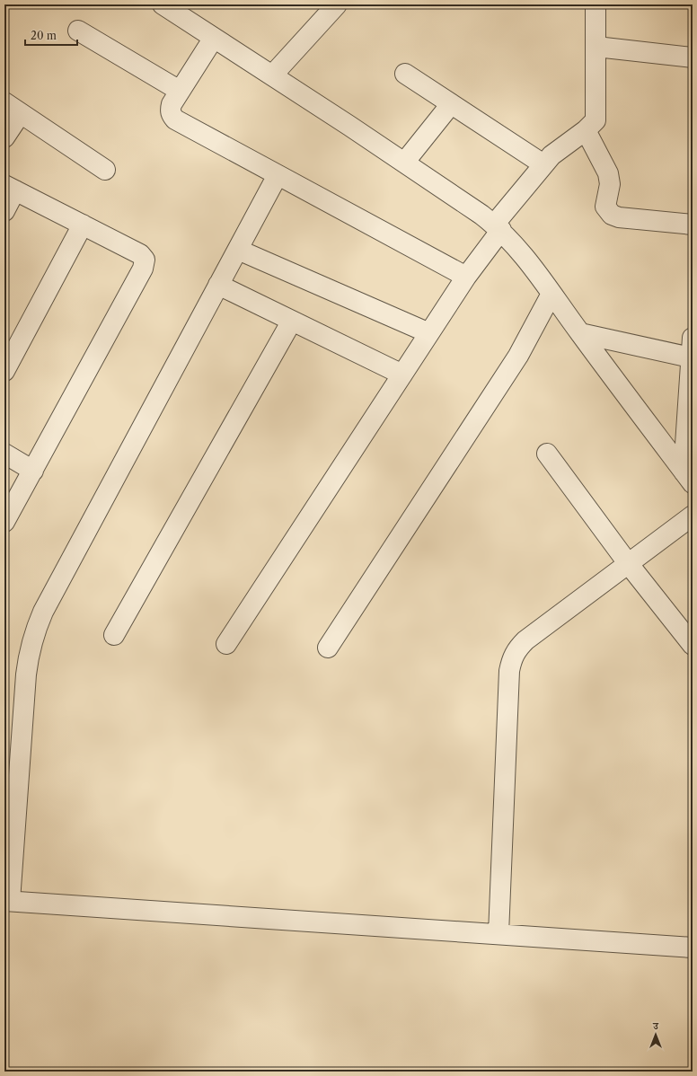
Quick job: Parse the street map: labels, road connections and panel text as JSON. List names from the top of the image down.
{
  "scale_bar": "20 m",
  "north": "top"
}
